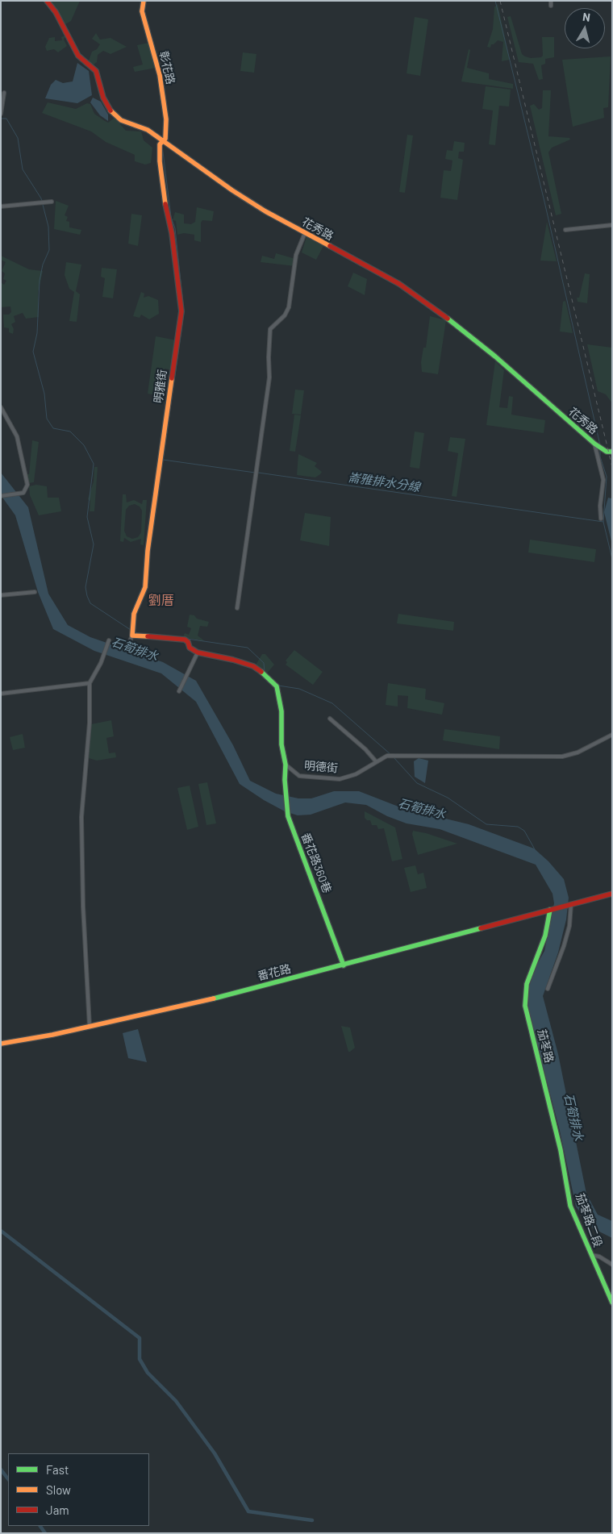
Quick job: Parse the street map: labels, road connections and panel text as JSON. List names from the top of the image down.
{
  "streets": {
    "street": [
      "彰花路",
      "花秀路",
      "明雅街",
      "明德街",
      "番花路360巷",
      "番花路",
      "茄苳路",
      "茄苳路二段"
    ]
  },
  "crossings": [
    ["彰花路", "花秀路"],
    ["彰花路", "明雅街"],
    ["花秀路", "明雅街"],
    ["明德街", "番花路360巷"],
    ["番花路360巷", "番花路"],
    ["番花路", "茄苳路"],
    ["茄苳路", "茄苳路二段"]
  ],
  "districts": ["劉厝"],
  "water": ["崙雅排水分線", "石筍排水"],
  "legend": ["Fast", "Slow", "Jam"],
  "north": "top"
}
